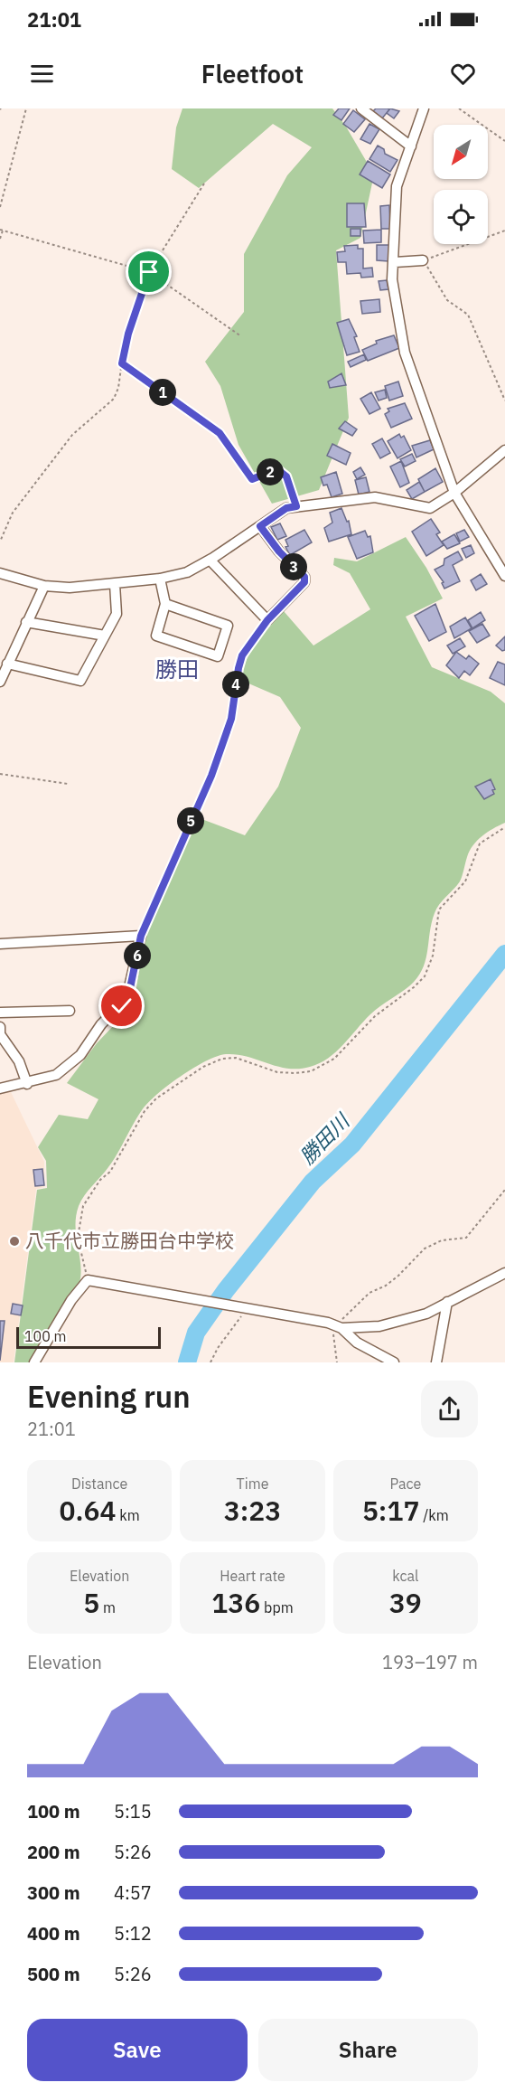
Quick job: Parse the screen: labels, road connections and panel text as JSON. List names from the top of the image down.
{
  "districts": ["勝田"],
  "water": ["勝田川"],
  "places": ["八千代市立勝田台中学校"],
  "scale_bar": "100 m",
  "north": "bottom left",
  "page": {
    "status": "21:01",
    "header": "Fleetfoot",
    "pins": [
      "1",
      "2",
      "3",
      "4",
      "5",
      "6"
    ],
    "scale": "100 m",
    "heading": ["Evening run", "21:01"],
    "stats": [
      ["Distance", "0.64 km"],
      ["Time", "3:23"],
      ["Pace", "5:17 /km"],
      ["Elevation", "5 m"],
      ["Heart rate", "136 bpm"],
      ["kcal", "39"]
    ],
    "chart": ["Elevation", "193–197 m"],
    "list": [
      {
        "name": "100 m",
        "note": "5:15"
      },
      {
        "name": "200 m",
        "note": "5:26"
      },
      {
        "name": "300 m",
        "note": "4:57"
      },
      {
        "name": "400 m",
        "note": "5:12"
      },
      {
        "name": "500 m",
        "note": "5:26"
      }
    ],
    "buttons": ["Save", "Share"]
  }
}
